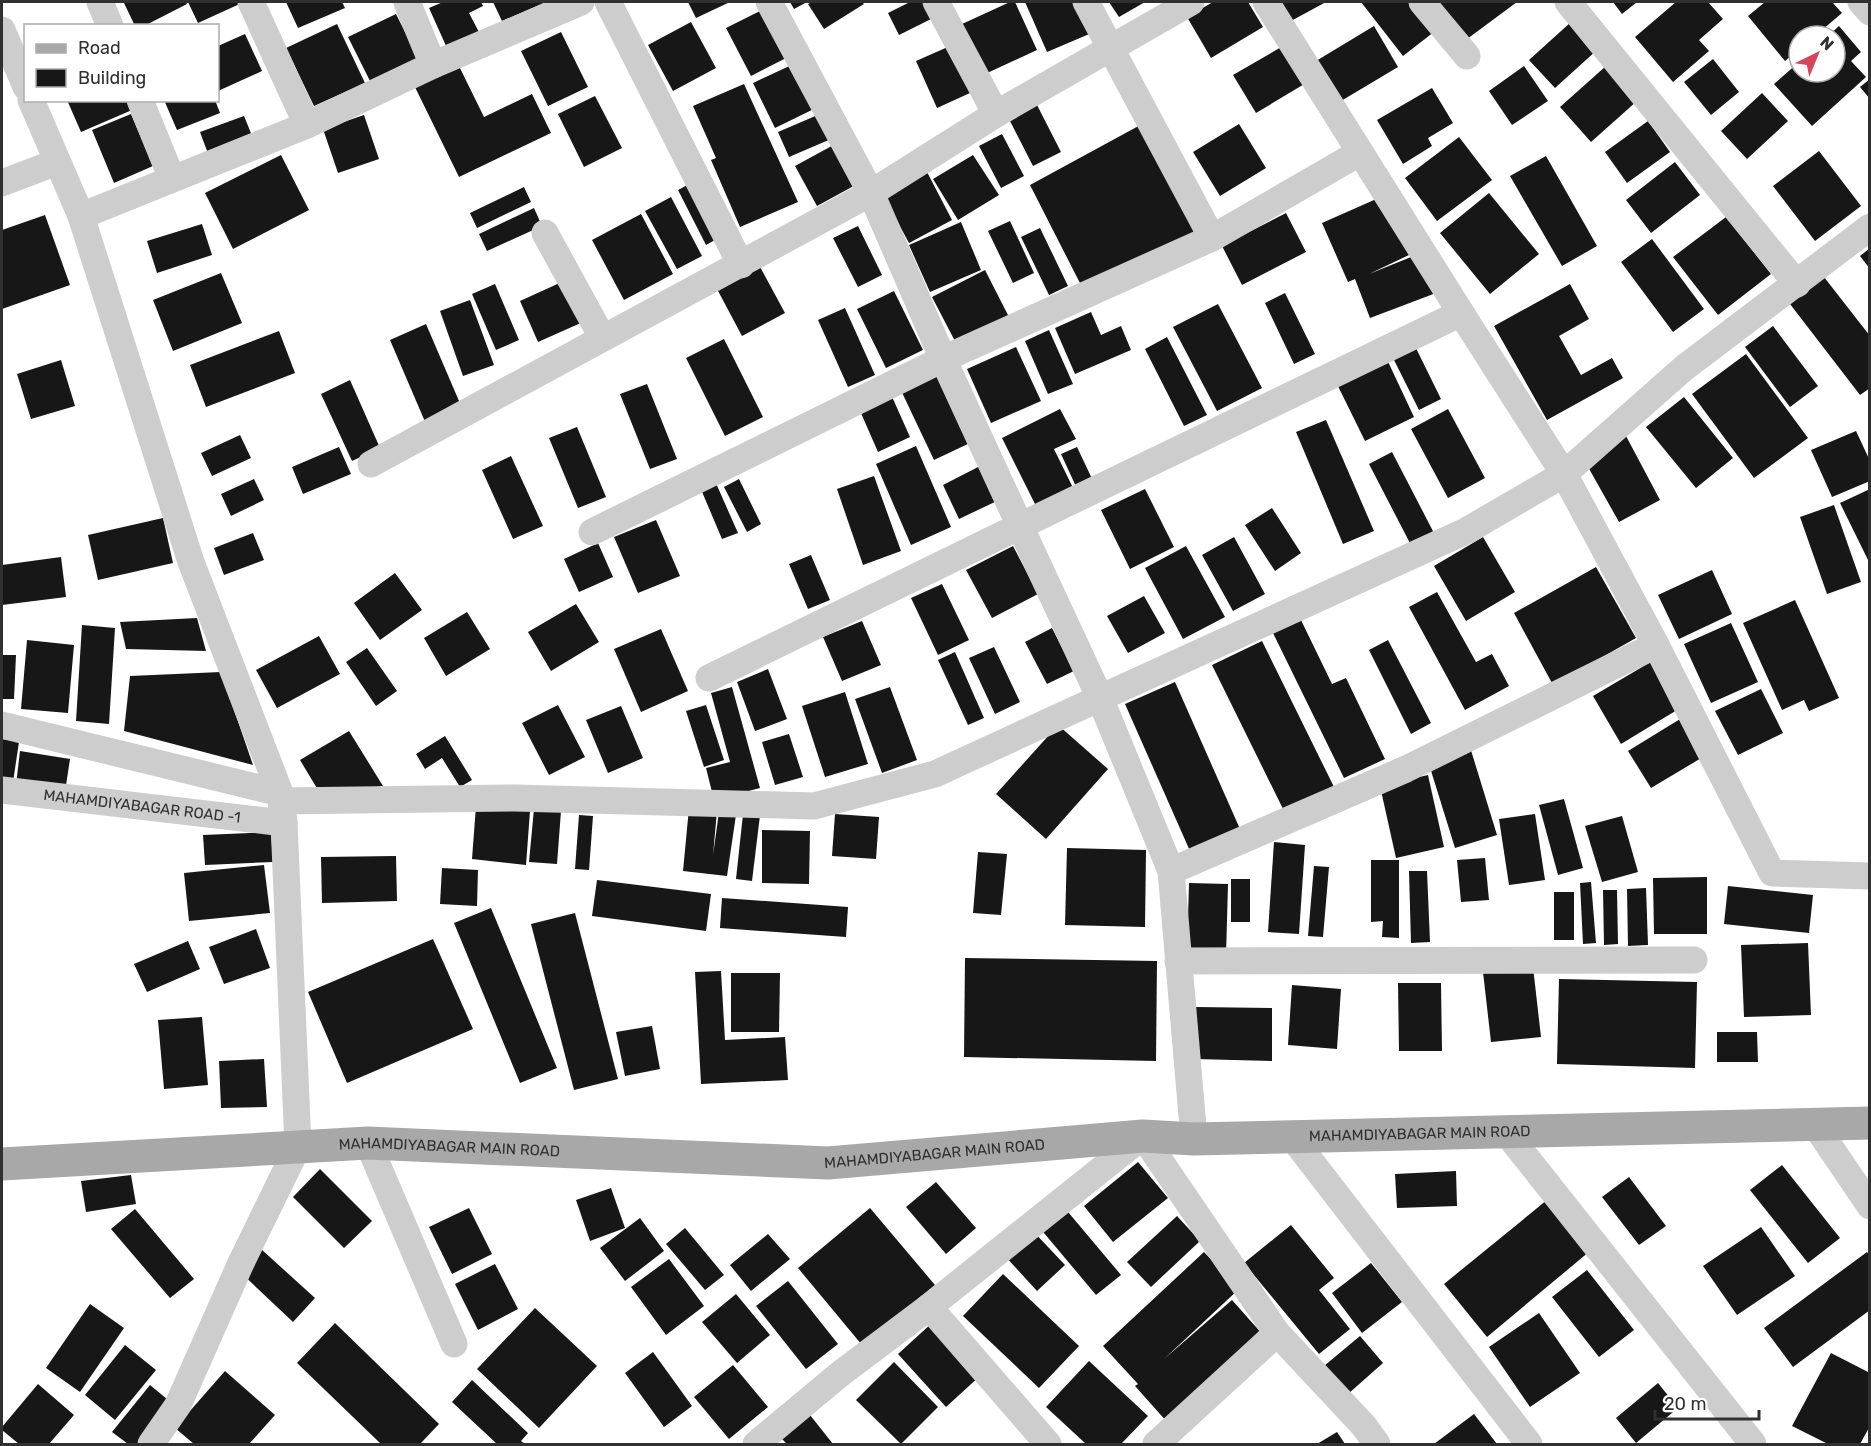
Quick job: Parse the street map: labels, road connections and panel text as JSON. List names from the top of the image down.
{
  "streets": {
    "main road": ["MAHAMDIYABAGAR MAIN ROAD"],
    "street": ["MAHAMDIYABAGAR ROAD -1"]
  },
  "legend": ["Road", "Building"],
  "scale_bar": "20 m",
  "north": "top right"
}
